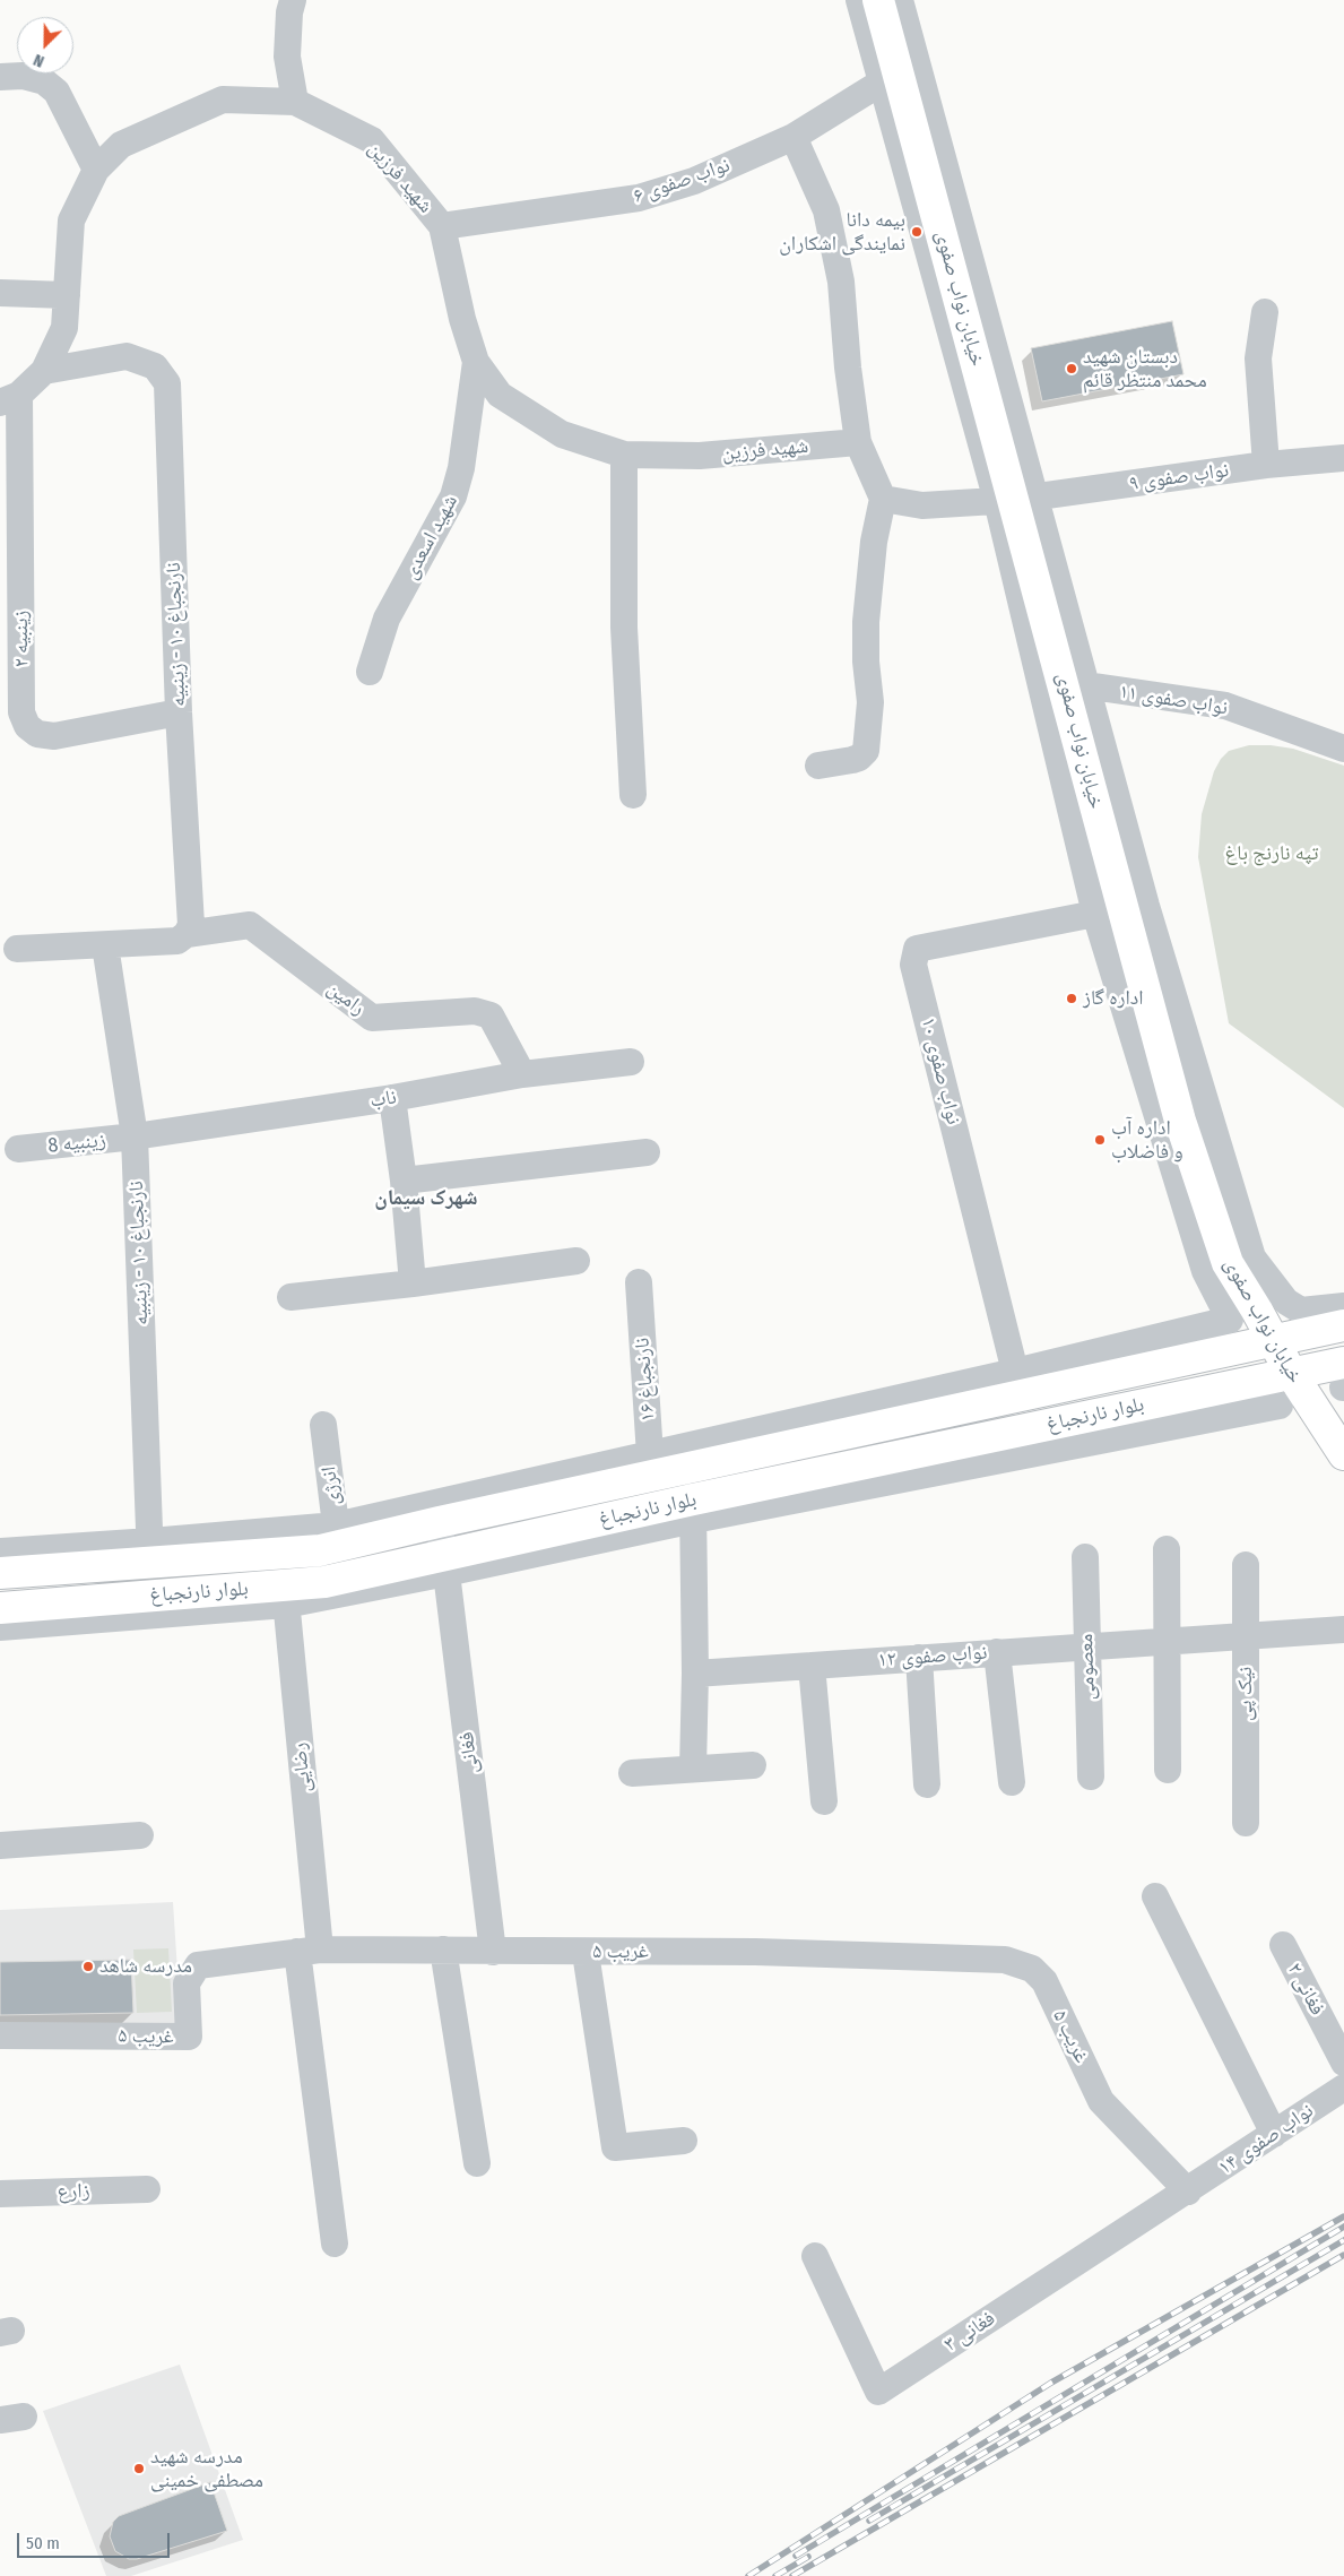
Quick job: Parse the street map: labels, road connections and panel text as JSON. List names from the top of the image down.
{
  "streets": {
    "main road": ["خیابان نواب صفوی", "بلوار نارنجباغ"],
    "street": [
      "شهید فرزین",
      "نواب صفوی ۶",
      "نواب صفوی ۹",
      "شهید اسعدی",
      "نارنجباغ ۱۰ - زینبیه",
      "زینبیه ۲",
      "نواب صفوی ۱۱",
      "رامین",
      "نواب صفوی ۱۰",
      "ناب",
      "زینبیه 8",
      "نارنجباغ ۱۶",
      "انرژی",
      "نواب صفوی ۱۲",
      "معصومی",
      "نیک پی",
      "فغانی",
      "رضایی",
      "غریب ۵",
      "فغانی ۲",
      "نواب صفوی ۱۴",
      "زارع",
      "فغانی ۳"
    ]
  },
  "crossings": [
    ["شهید فرزین", "نواب صفوی ۶"],
    ["شهید فرزین", "شهید اسعدی"],
    ["شهید فرزین", "نارنجباغ ۱۰ - زینبیه"],
    ["شهید فرزین", "زینبیه ۲"],
    ["نواب صفوی ۶", "خیابان نواب صفوی"],
    ["خیابان نواب صفوی", "نواب صفوی ۹"],
    ["خیابان نواب صفوی", "نواب صفوی ۱۱"],
    ["خیابان نواب صفوی", "نواب صفوی ۱۰"],
    ["خیابان نواب صفوی", "بلوار نارنجباغ"],
    ["نارنجباغ ۱۰ - زینبیه", "زینبیه ۲"],
    ["نارنجباغ ۱۰ - زینبیه", "رامین"],
    ["نارنجباغ ۱۰ - زینبیه", "ناب"],
    ["نارنجباغ ۱۰ - زینبیه", "زینبیه 8"],
    ["نارنجباغ ۱۰ - زینبیه", "بلوار نارنجباغ"],
    ["رامین", "ناب"],
    ["نواب صفوی ۱۰", "بلوار نارنجباغ"],
    ["ناب", "زینبیه 8"],
    ["نارنجباغ ۱۶", "بلوار نارنجباغ"],
    ["بلوار نارنجباغ", "انرژی"],
    ["بلوار نارنجباغ", "فغانی"],
    ["بلوار نارنجباغ", "رضایی"],
    ["نواب صفوی ۱۲", "معصومی"],
    ["نواب صفوی ۱۲", "نیک پی"],
    ["فغانی", "غریب ۵"],
    ["رضایی", "غریب ۵"],
    ["غریب ۵", "نواب صفوی ۱۴"],
    ["غریب ۵", "فغانی ۳"],
    ["نواب صفوی ۱۴", "فغانی ۳"]
  ],
  "districts": ["شهرک سیمان"],
  "parks": ["تپه نارنج باغ"],
  "places": [
    "بیمه دانا نمایندگی اشکاران",
    "دبستان شهید محمد منتظر قائم",
    "اداره گاز",
    "اداره آب و فاضلاب",
    "مدرسه شاهد",
    "مدرسه شهید مصطفی خمینی"
  ],
  "scale_bar": "50 m",
  "north": "bottom left"
}
